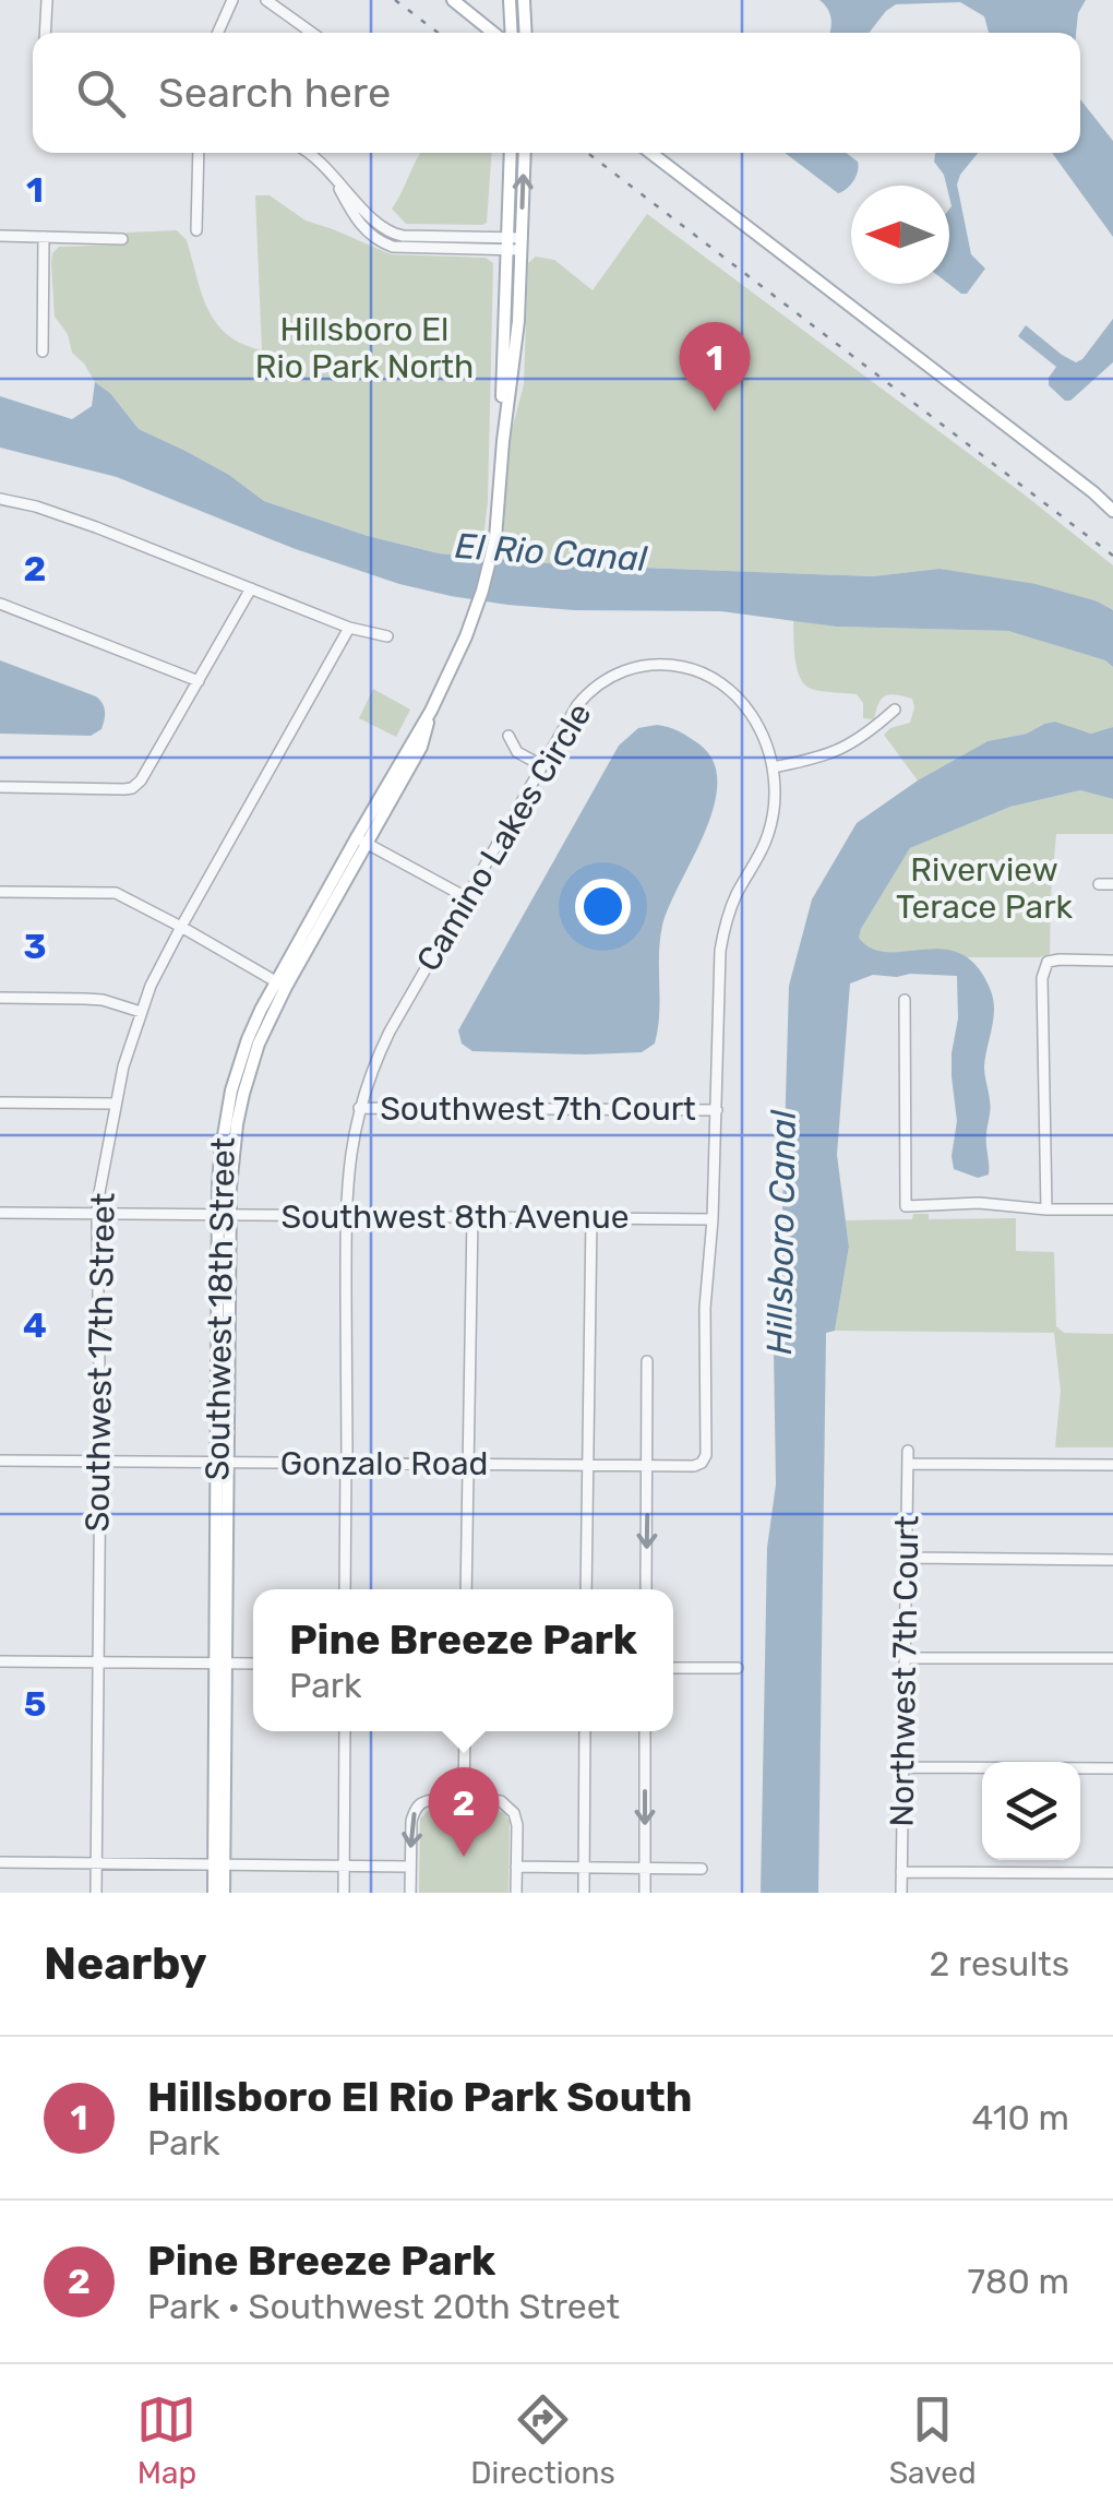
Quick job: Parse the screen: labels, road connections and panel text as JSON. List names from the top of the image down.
{
  "streets": {
    "main road": ["Southwest 18th Street"],
    "street": [
      "Camino Lakes Circle",
      "Southwest 7th Court",
      "Southwest 8th Avenue",
      "Southwest 17th Street",
      "Gonzalo Road",
      "Northwest 7th Court"
    ]
  },
  "crossings": [
    ["Camino Lakes Circle", "Southwest 7th Court"],
    ["Camino Lakes Circle", "Southwest 8th Avenue"],
    ["Camino Lakes Circle", "Gonzalo Road"],
    ["Southwest 8th Avenue", "Southwest 18th Street"],
    ["Southwest 8th Avenue", "Southwest 17th Street"],
    ["Southwest 18th Street", "Gonzalo Road"],
    ["Southwest 17th Street", "Gonzalo Road"]
  ],
  "water": ["El Rio Canal", "Hillsboro Canal"],
  "parks": ["Hillsboro El Rio Park North", "Riverview Terace Park"],
  "north": "left",
  "page": {
    "search": "Search here",
    "pins": ["1", "2"],
    "popup": ["Pine Breeze Park", "Park"],
    "heading": ["Nearby", "2 results"],
    "list": [
      {
        "mark": "1",
        "name": "Hillsboro El Rio Park South",
        "note": "Park",
        "value": "410 m"
      },
      {
        "mark": "2",
        "name": "Pine Breeze Park",
        "note": "Park · Southwest 20th Street",
        "value": "780 m"
      }
    ],
    "nav": ["Map", "Directions", "Saved"]
  },
  "grid": {
    "rows": [
      "1",
      "2",
      "3",
      "4",
      "5"
    ]
  }
}
